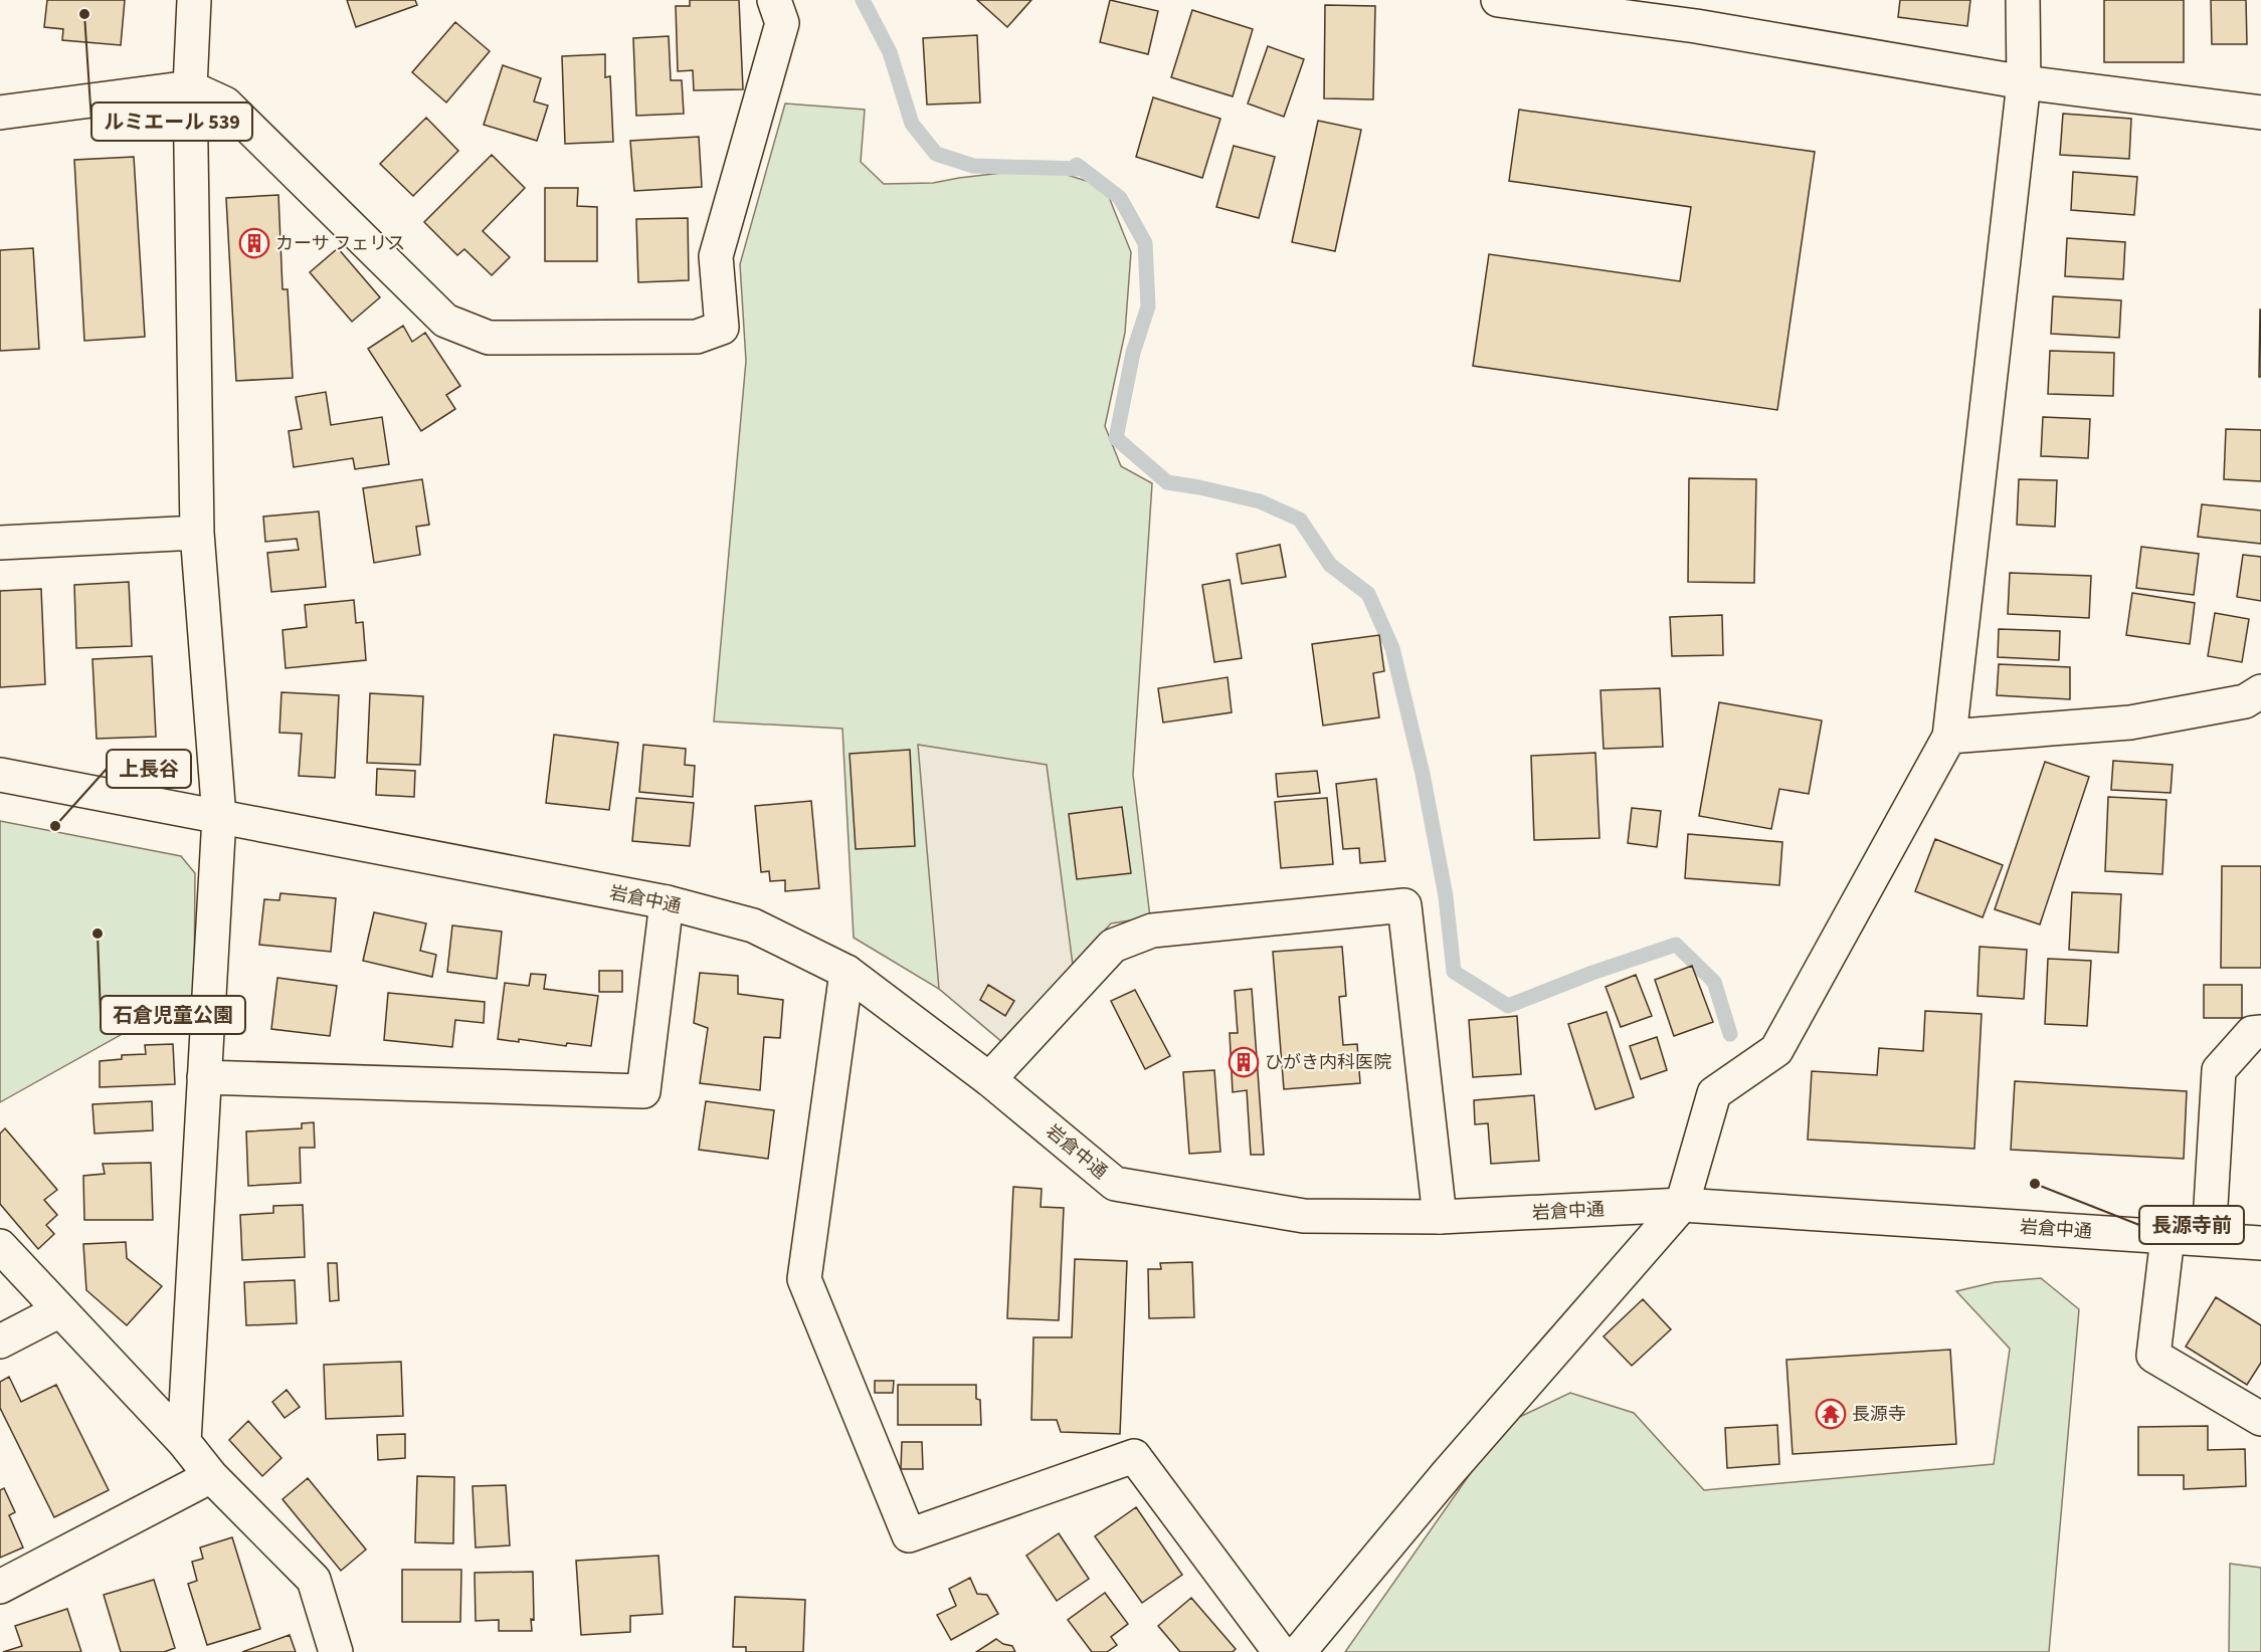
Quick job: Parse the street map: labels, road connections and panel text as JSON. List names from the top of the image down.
{
  "streets": {
    "street": ["岩倉中通"]
  },
  "places": {
    "other": [
      "ルミエール 539",
      "上長谷",
      "石倉児童公園",
      "長源寺前"
    ],
    "building": ["カーサ フェリス", "ひがき内科医院"],
    "temple": ["長源寺"]
  }
}
